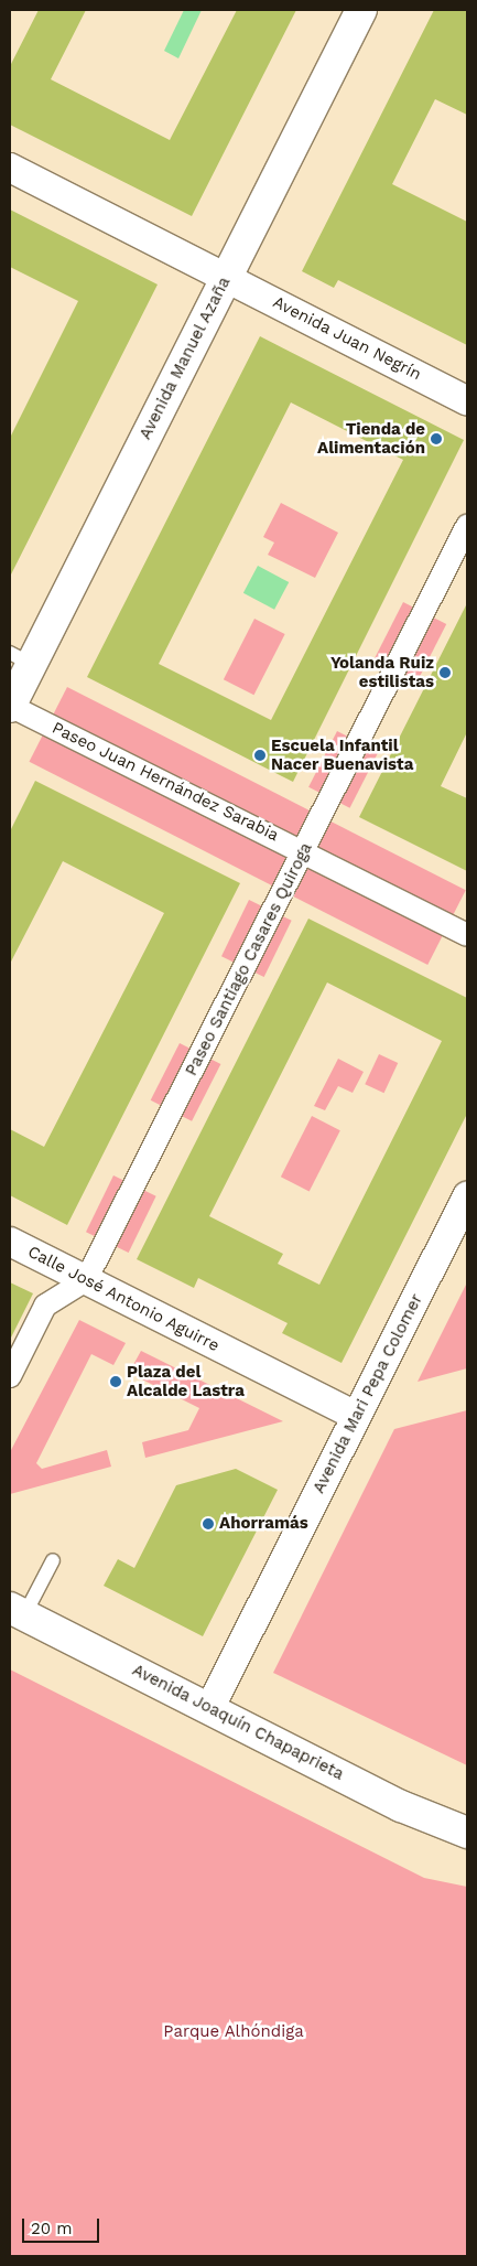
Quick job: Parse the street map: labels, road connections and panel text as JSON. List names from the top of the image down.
{
  "streets": {
    "street": [
      "Avenida Juan Negrín",
      "Avenida Manuel Azaña",
      "Paseo Juan Hernández Sarabia",
      "Paseo Santiago Casares Quiroga",
      "Calle José Antonio Aguirre",
      "Avenida Mari Pepa Colomer",
      "Avenida Joaquín Chapaprieta"
    ]
  },
  "crossings": [
    ["Avenida Juan Negrín", "Avenida Manuel Azaña"],
    ["Avenida Manuel Azaña", "Paseo Juan Hernández Sarabia"],
    ["Paseo Juan Hernández Sarabia", "Paseo Santiago Casares Quiroga"],
    ["Paseo Santiago Casares Quiroga", "Calle José Antonio Aguirre"],
    ["Calle José Antonio Aguirre", "Avenida Mari Pepa Colomer"],
    ["Avenida Mari Pepa Colomer", "Avenida Joaquín Chapaprieta"]
  ],
  "parks": ["Parque Alhóndiga"],
  "places": [
    "Tienda de Alimentación",
    "Yolanda Ruiz estilistas",
    "Escuela Infantil Nacer Buenavista",
    "Plaza del Alcalde Lastra",
    "Ahorramás"
  ],
  "scale_bar": "20 m"
}
